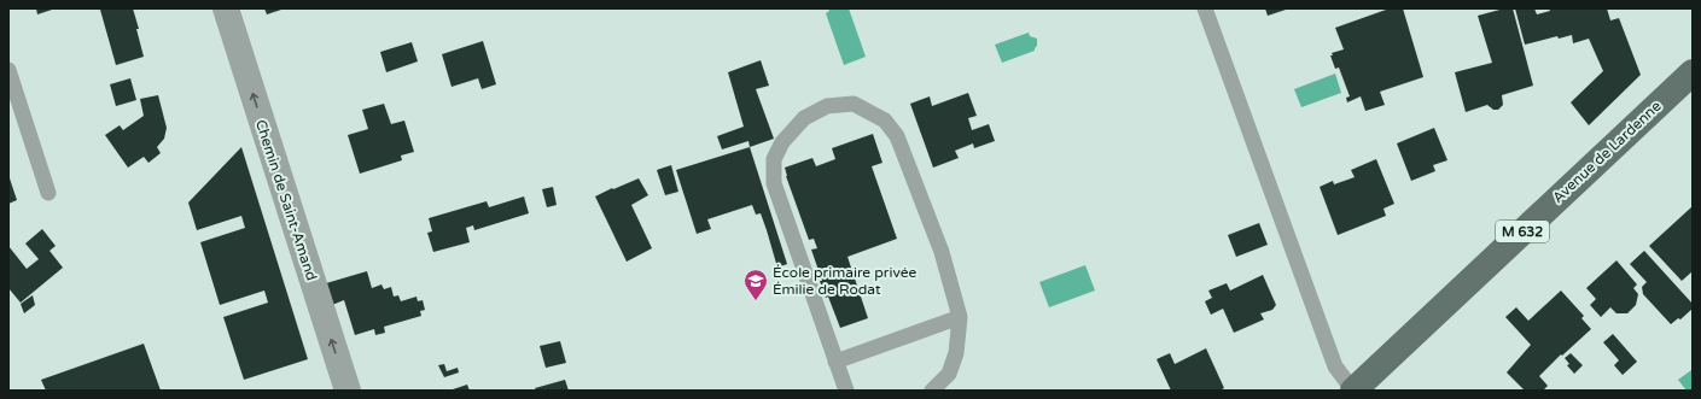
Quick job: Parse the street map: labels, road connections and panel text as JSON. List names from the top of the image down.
{
  "streets": {
    "main road": ["Avenue de Lardenne", "M 632"],
    "street": ["Chemin de Saint-Amand"]
  },
  "one_way": ["Chemin de Saint-Amand"],
  "places": {
    "school or university": ["École primaire privée Émilie de Rodat"]
  }
}
